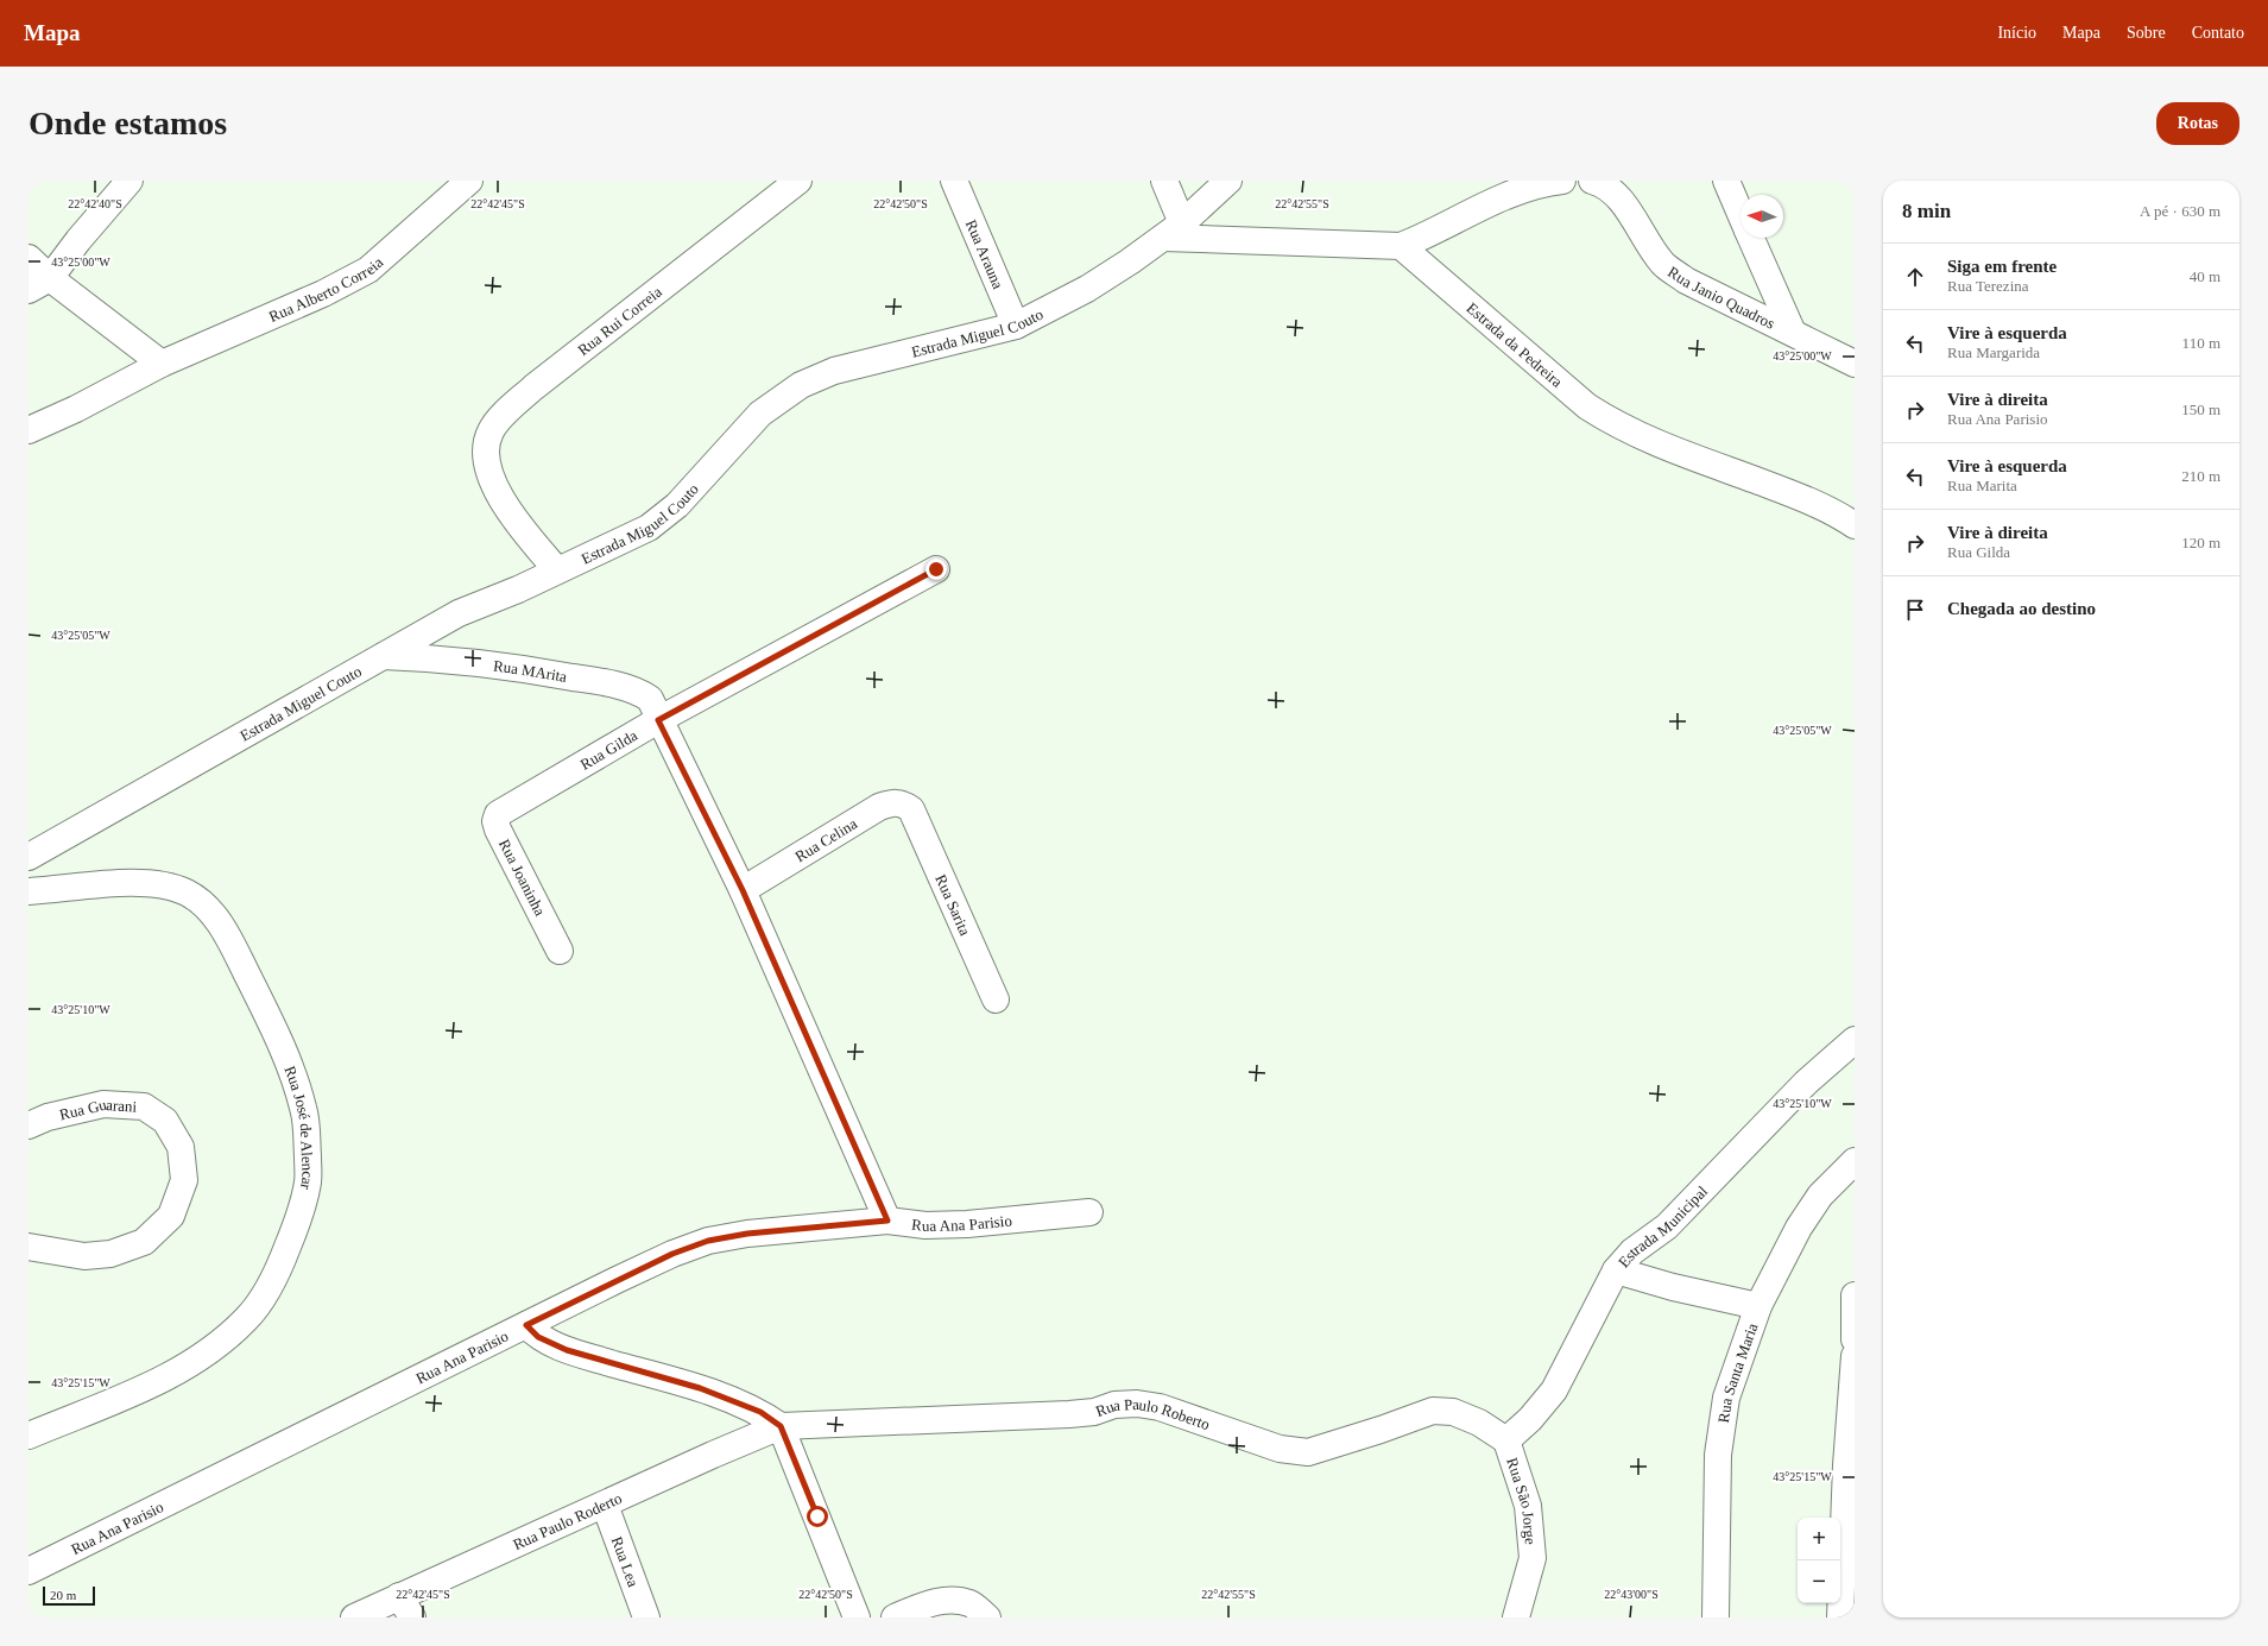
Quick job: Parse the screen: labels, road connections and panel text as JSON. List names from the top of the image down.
{
  "streets": {
    "street": [
      "Rua Arauna",
      "Rua Alberto Correia",
      "Rua Janio Quadros",
      "Rua Rui Correia",
      "Estrada Miguel Couto",
      "Estrada da Pedreira",
      "Rua MArita",
      "Rua Gilda",
      "Rua Celina",
      "Rua Joaninha",
      "Rua Sarita",
      "Rua Guarani",
      "Rua José de Alencar",
      "Rua Ana Parisio",
      "Estrada Municipal",
      "Rua Santa Maria",
      "Rua Paulo Roberto",
      "Rua São Jorge",
      "Rua Paulo Roderto",
      "Rua Lea"
    ]
  },
  "crossings": [
    ["Rua Arauna", "Estrada Miguel Couto"],
    ["Rua Rui Correia", "Estrada Miguel Couto"],
    ["Estrada Miguel Couto", "Rua MArita"],
    ["Rua MArita", "Rua Gilda"],
    ["Rua Gilda", "Rua Joaninha"],
    ["Rua Celina", "Rua Sarita"],
    ["Estrada Municipal", "Rua Paulo Roberto"],
    ["Estrada Municipal", "Rua São Jorge"],
    ["Rua Paulo Roberto", "Rua São Jorge"],
    ["Rua Paulo Roberto", "Rua Paulo Roderto"],
    ["Rua Paulo Roderto", "Rua Lea"]
  ],
  "scale_bar": "20 m",
  "north": "left",
  "page": {
    "header": "Mapa",
    "nav": [
      "Início",
      "Mapa",
      "Sobre",
      "Contato"
    ],
    "buttons": "Rotas",
    "title": "Onde estamos",
    "heading": ["8 min", "A pé · 630 m"],
    "list": [
      ["Siga em frente", "Rua Terezina", "40 m"],
      ["Vire à esquerda", "Rua Margarida", "110 m"],
      ["Vire à direita", "Rua Ana Parisio", "150 m"],
      ["Vire à esquerda", "Rua Marita", "210 m"],
      ["Vire à direita", "Rua Gilda", "120 m"],
      "Chegada ao destino"
    ],
    "map_buttons": ["+", "−"],
    "scale": "20 m"
  },
  "coordinates": [
    "22°42'40\"S",
    "22°42'45\"S",
    "22°42'50\"S",
    "22°42'55\"S",
    "43°25'00\"W",
    "43°25'05\"W",
    "43°25'10\"W",
    "43°25'15\"W",
    "22°43'00\"S"
  ]
}
